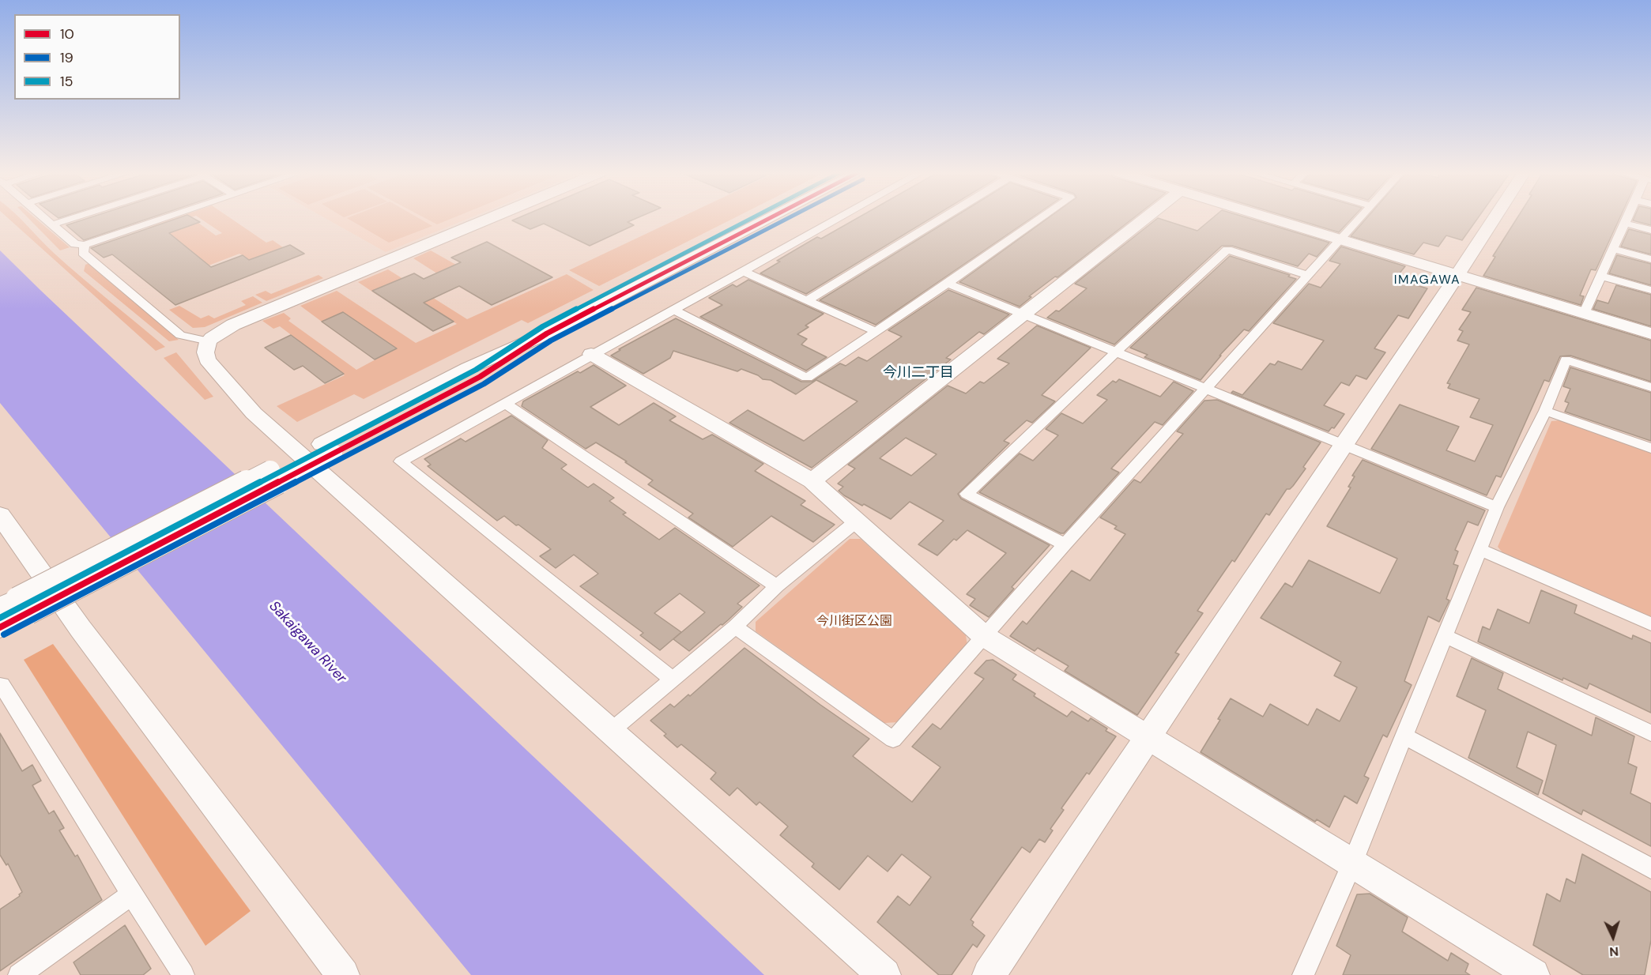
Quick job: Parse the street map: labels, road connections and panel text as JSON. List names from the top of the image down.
{
  "districts": ["IMAGAWA", "今川二丁目"],
  "water": ["Sakaigawa River"],
  "parks": ["今川街区公園"],
  "lines": ["transit line 10", "transit line 19", "transit line 15"],
  "legend": ["10", "19", "15"],
  "north": "bottom"
}
